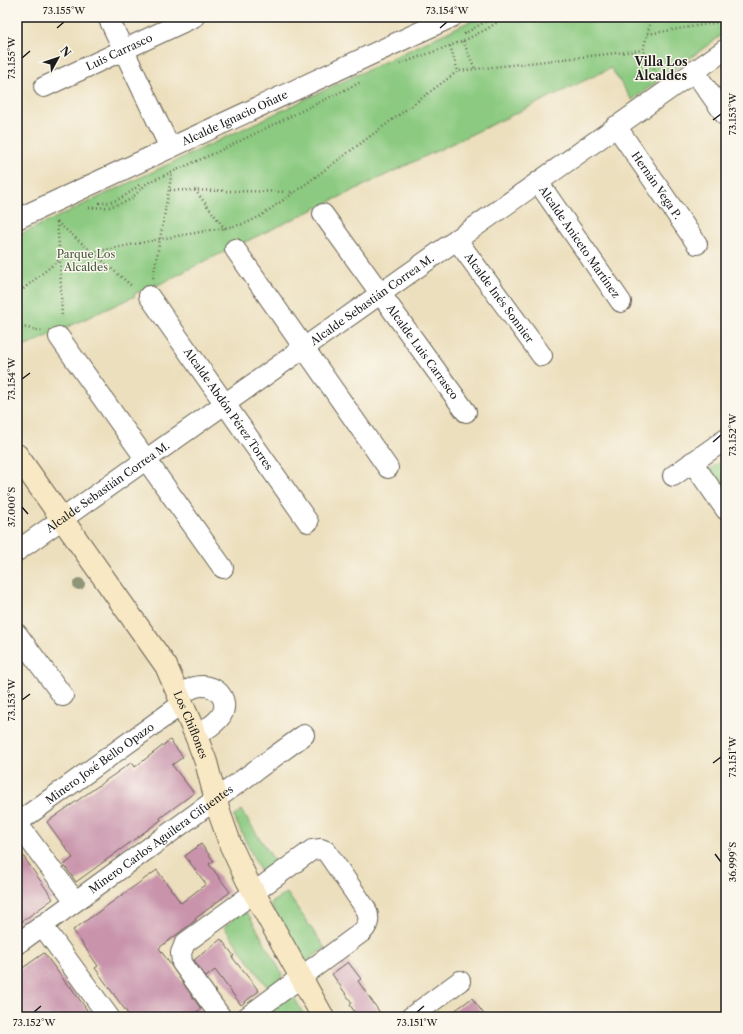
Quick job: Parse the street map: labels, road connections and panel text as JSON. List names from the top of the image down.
{
  "streets": {
    "street": [
      "Luis Carrasco",
      "Alcalde Ignacio Oñate",
      "Hernán Vega P.",
      "Alcalde Aniceto Martínez",
      "Alcalde Inés Sonnier",
      "Alcalde Sebastián Correa M.",
      "Alcalde Luis Carrasco",
      "Alcalde Abdón Pérez Torres",
      "Los Chiflones",
      "Minero José Bello Opazo",
      "Minero Carlos Aguilera Cifuentes"
    ]
  },
  "crossings": [
    ["Hernán Vega P.", "Alcalde Sebastián Correa M."],
    ["Alcalde Aniceto Martínez", "Alcalde Sebastián Correa M."],
    ["Alcalde Inés Sonnier", "Alcalde Sebastián Correa M."],
    ["Alcalde Sebastián Correa M.", "Alcalde Luis Carrasco"],
    ["Alcalde Sebastián Correa M.", "Alcalde Abdón Pérez Torres"],
    ["Alcalde Sebastián Correa M.", "Los Chiflones"],
    ["Los Chiflones", "Minero José Bello Opazo"],
    ["Los Chiflones", "Minero Carlos Aguilera Cifuentes"]
  ],
  "districts": ["Villa Los Alcaldes"],
  "parks": ["Parque Los Alcaldes"],
  "north": "top right",
  "coordinates": [
    "73.155°W",
    "73.154°W",
    "73.153°W",
    "73.152°W",
    "37.000°S",
    "73.151°W",
    "36.999°S"
  ]
}
